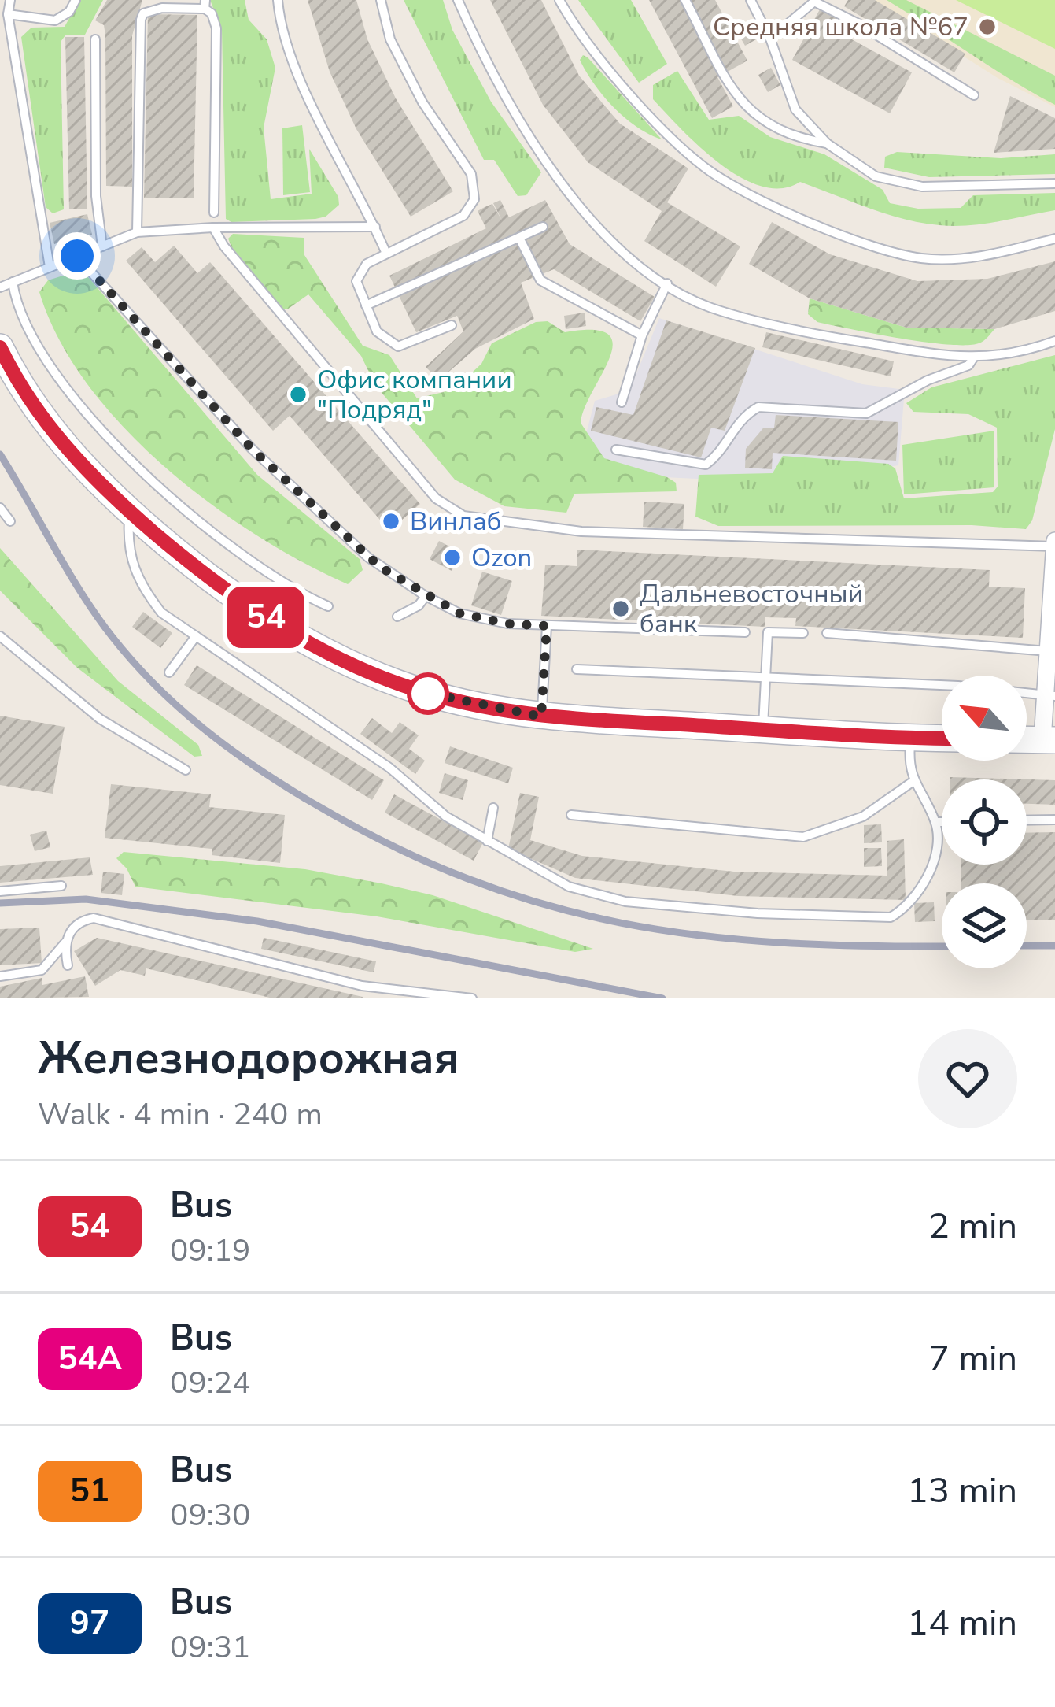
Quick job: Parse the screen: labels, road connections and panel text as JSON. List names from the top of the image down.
{
  "places": [
    "Средняя школа №67",
    "Офис компании \"Подряд\"",
    "Винлаб",
    "Ozon",
    "Дальневосточный банк"
  ],
  "lines": ["bus line 54"],
  "north": "top left",
  "page": {
    "on_map": "54",
    "heading": ["Железнодорожная", "Walk · 4 min · 240 m"],
    "list": [
      {
        "mark": "54",
        "name": "Bus",
        "note": "09:19",
        "value": "2 min"
      },
      {
        "mark": "54А",
        "name": "Bus",
        "note": "09:24",
        "value": "7 min"
      },
      {
        "mark": "51",
        "name": "Bus",
        "note": "09:30",
        "value": "13 min"
      },
      {
        "mark": "97",
        "name": "Bus",
        "note": "09:31",
        "value": "14 min"
      }
    ]
  }
}
